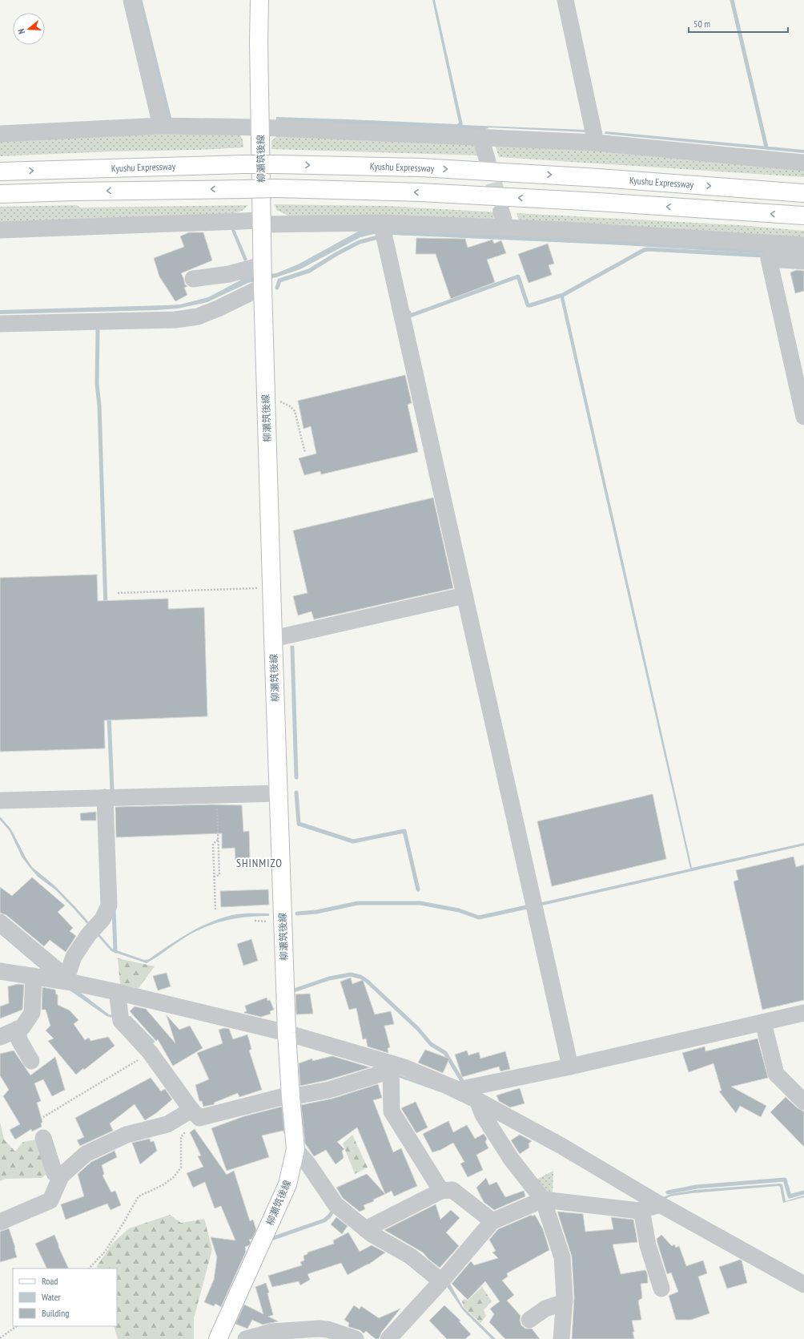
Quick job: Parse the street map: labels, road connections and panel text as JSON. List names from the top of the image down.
{
  "streets": {
    "main road": ["柳瀬筑後線", "Kyushu Expressway"]
  },
  "districts": ["SHINMIZO"],
  "legend": ["Road", "Water", "Building"],
  "scale_bar": "50 m",
  "north": "left"
}
